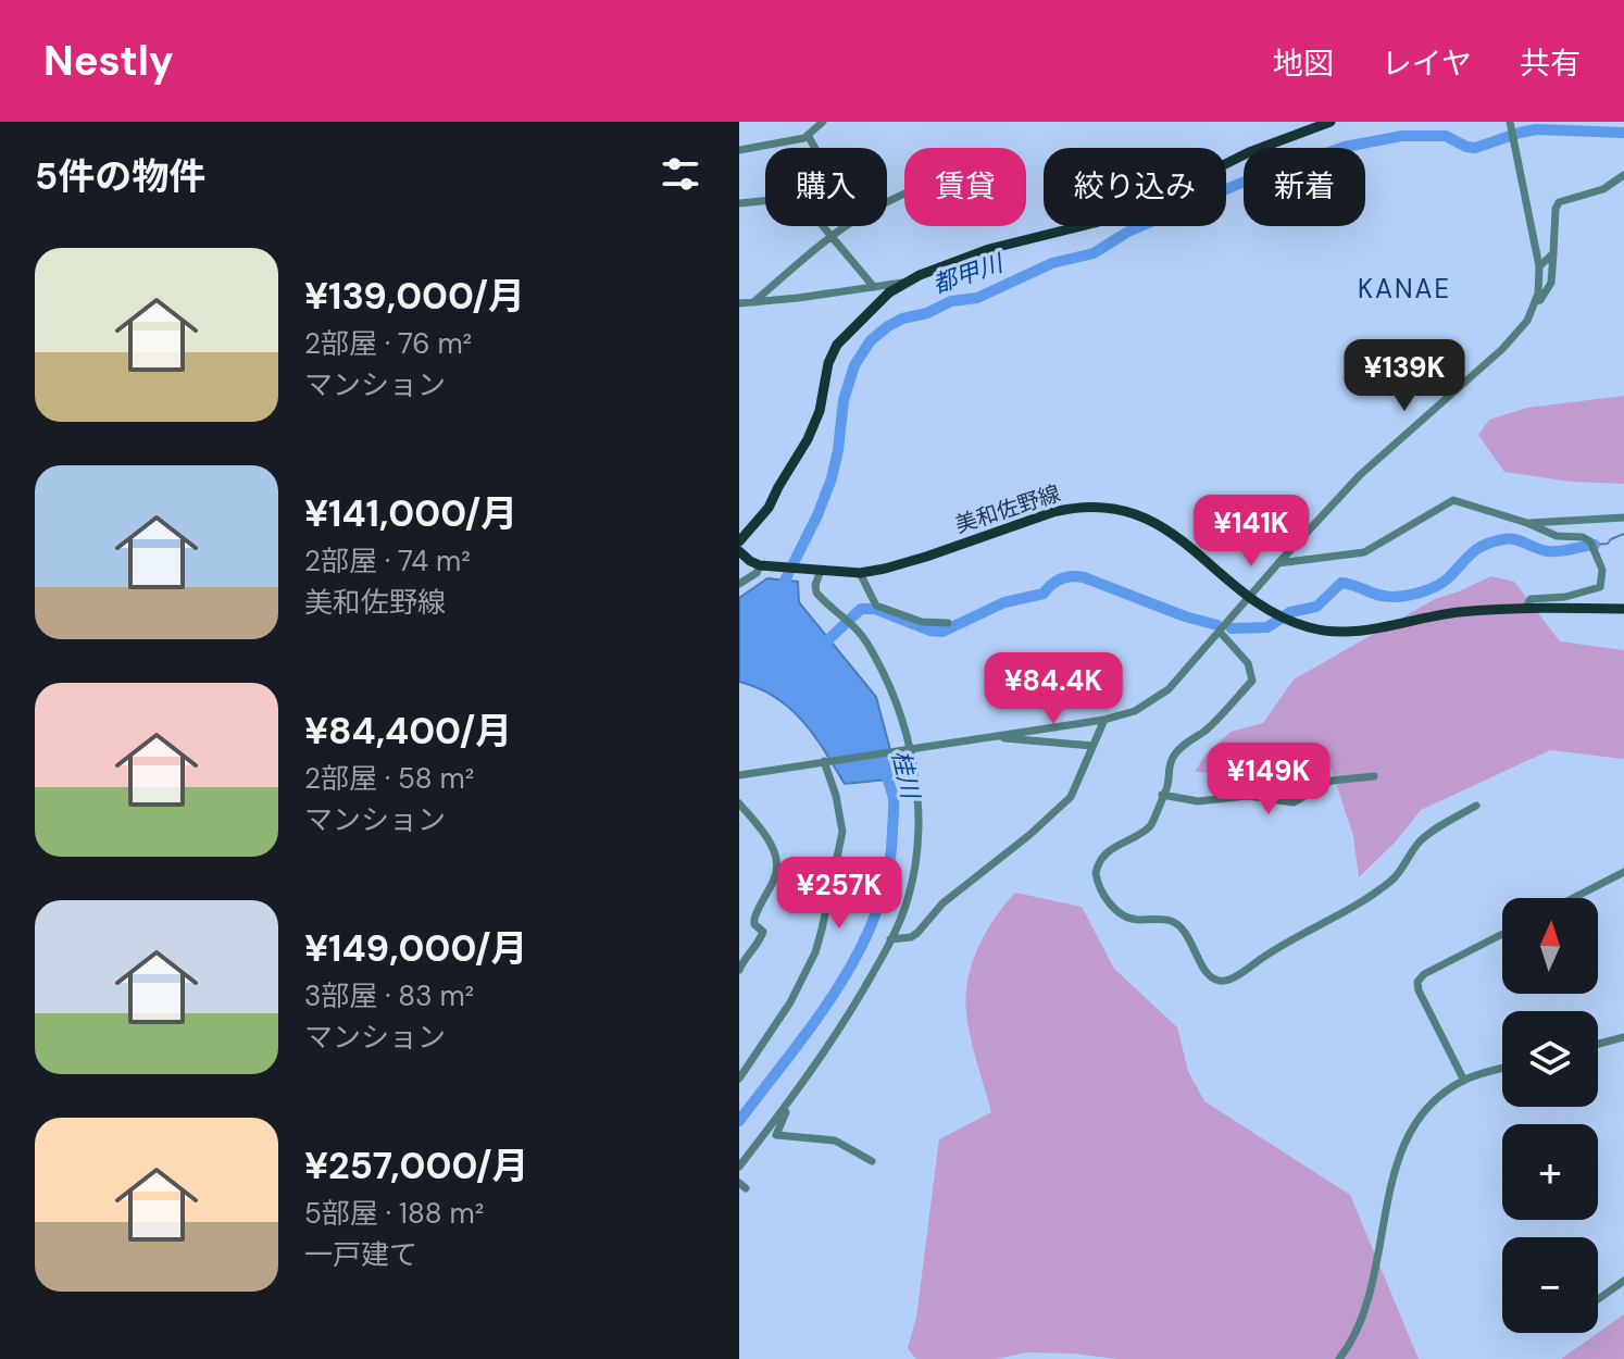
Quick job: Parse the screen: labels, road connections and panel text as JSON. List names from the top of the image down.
{
  "streets": {
    "main road": ["美和佐野線"]
  },
  "districts": ["KANAE"],
  "water": ["都甲川", "桂川"],
  "north": "top",
  "page": {
    "header": "Nestly",
    "nav": ["地図", "レイヤ", "共有"],
    "heading": "5件の物件",
    "chip": [
      "購入",
      "賃貸",
      "絞り込み",
      "新着"
    ],
    "list": [
      {
        "name": "¥139,000/月",
        "note": "2部屋 · 76 m² · マンション"
      },
      {
        "name": "¥141,000/月",
        "note": "2部屋 · 74 m² · 美和佐野線"
      },
      {
        "name": "¥84,400/月",
        "note": "2部屋 · 58 m² · マンション"
      },
      {
        "name": "¥149,000/月",
        "note": "3部屋 · 83 m² · マンション"
      },
      {
        "name": "¥257,000/月",
        "note": "5部屋 · 188 m² · 一戸建て"
      }
    ],
    "price": [
      "¥139K",
      "¥141K",
      "¥84.4K",
      "¥149K",
      "¥257K"
    ],
    "map_buttons": ["+", "−"]
  }
}
